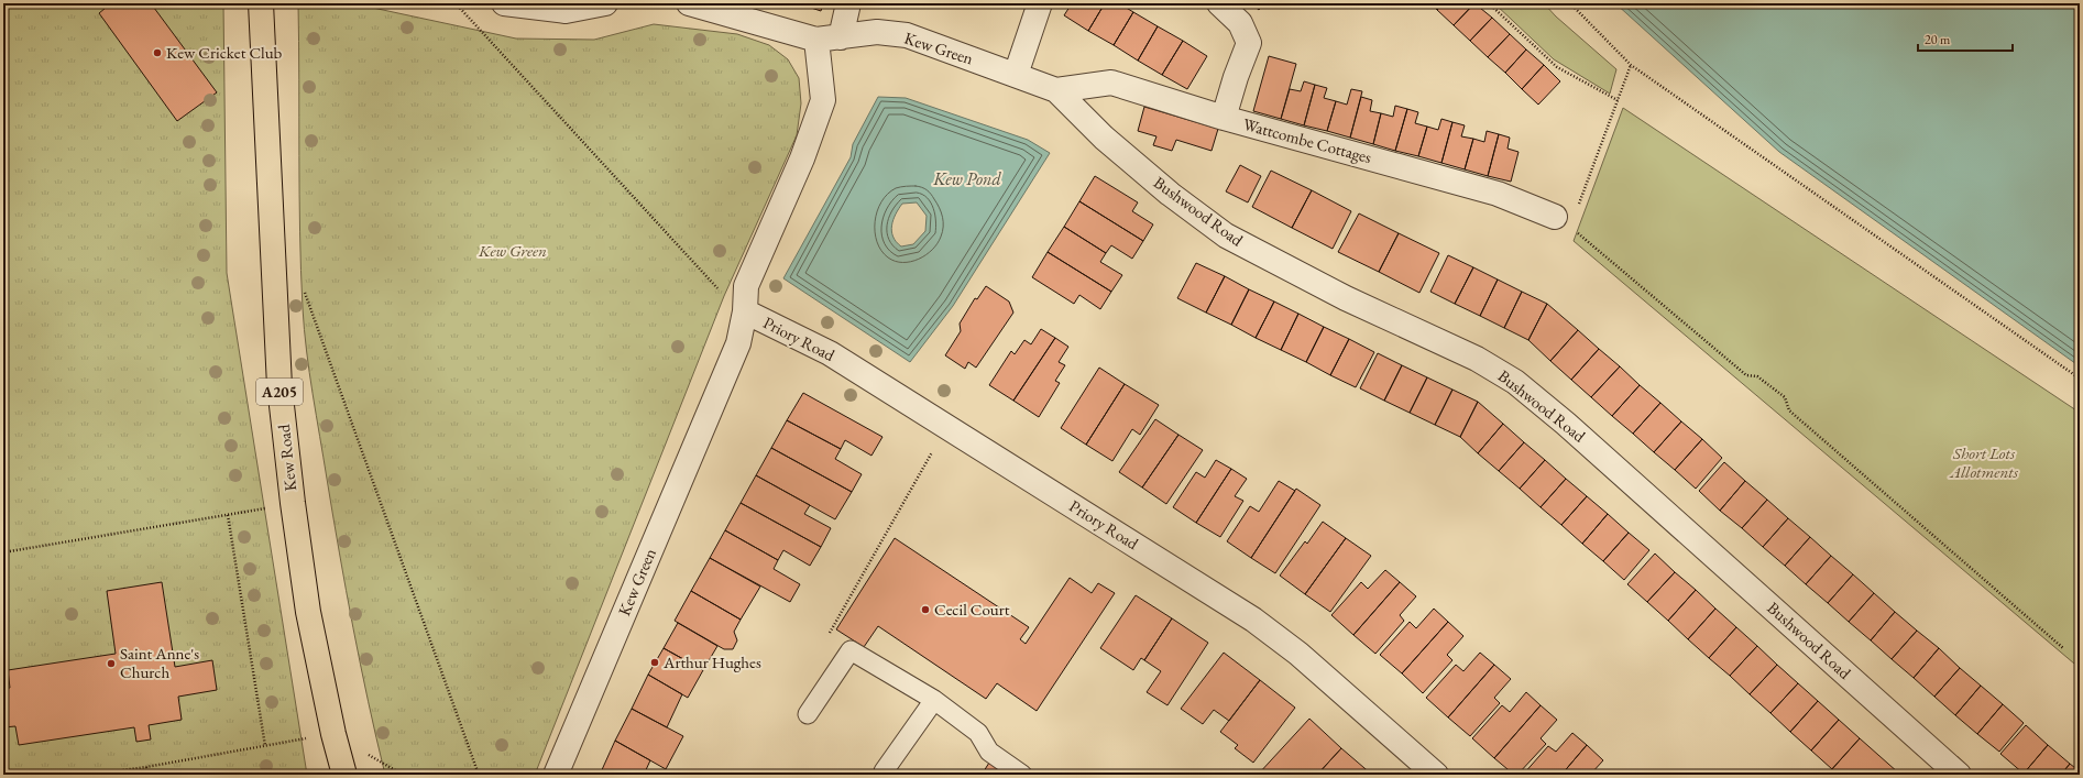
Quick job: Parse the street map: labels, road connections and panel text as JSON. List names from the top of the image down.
{
  "streets": {
    "highway": ["A205", "Kew Road"],
    "street": [
      "Kew Green",
      "Wattcombe Cottages",
      "Bushwood Road",
      "Priory Road"
    ]
  },
  "crossings": [
    ["Kew Green", "Wattcombe Cottages"],
    ["Kew Green", "Bushwood Road"],
    ["Kew Green", "Priory Road"],
    ["Wattcombe Cottages", "Bushwood Road"]
  ],
  "water": ["Kew Pond"],
  "parks": ["Kew Green", "Short Lots Allotments"],
  "places": [
    "Kew Cricket Club",
    "Cecil Court",
    "Arthur Hughes",
    "Saint Anne's Church"
  ],
  "scale_bar": "20 m"
}
